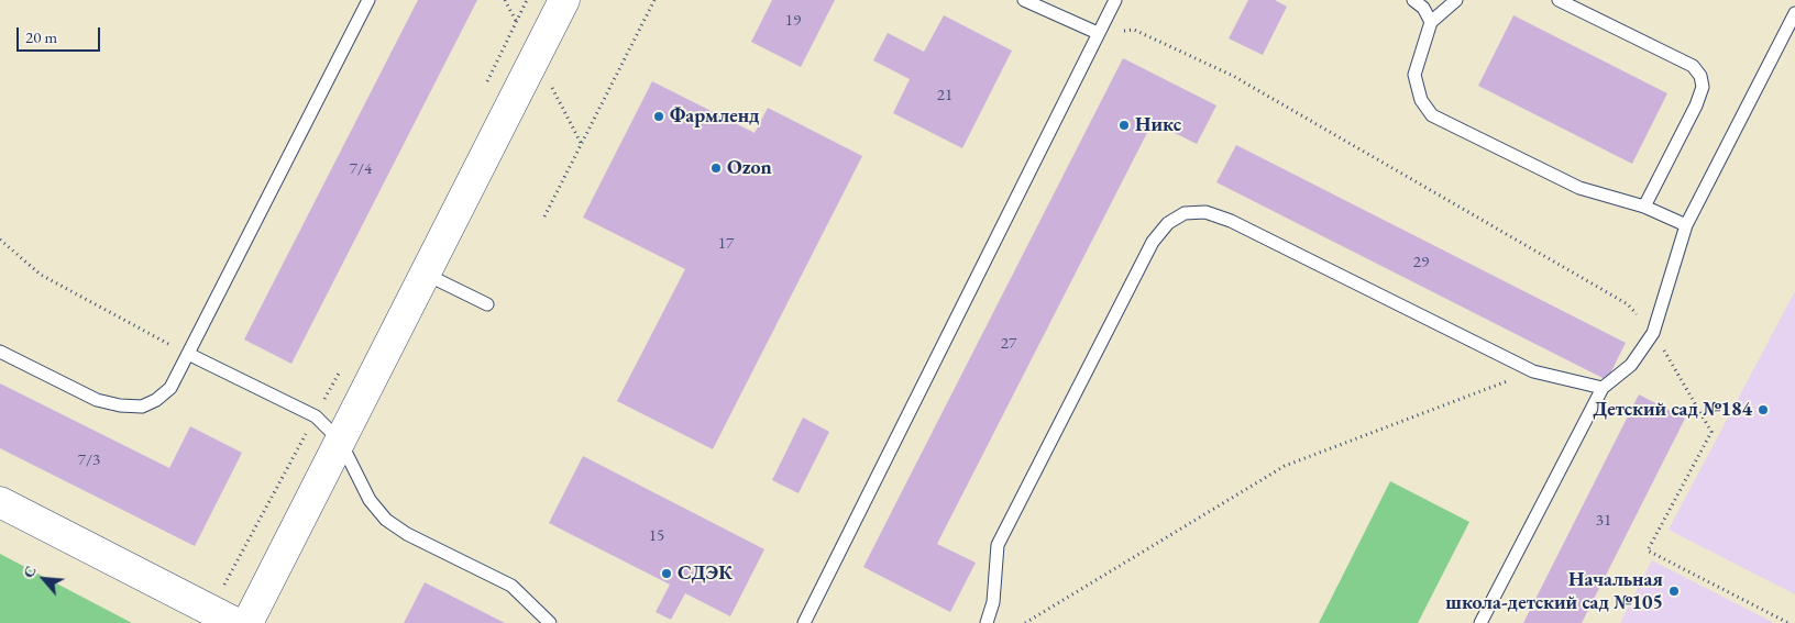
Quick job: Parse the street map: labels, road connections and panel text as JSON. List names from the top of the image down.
{
  "places": [
    "Фармленд",
    "Никс",
    "Ozon",
    "Детский сад №184",
    "СДЭК",
    "Начальная школа-детский сад №105"
  ],
  "house_numbers": [
    "19",
    "21",
    "7/4",
    "17",
    "29",
    "27",
    "7/3",
    "31",
    "15"
  ],
  "scale_bar": "20 m",
  "north": "top left"
}
